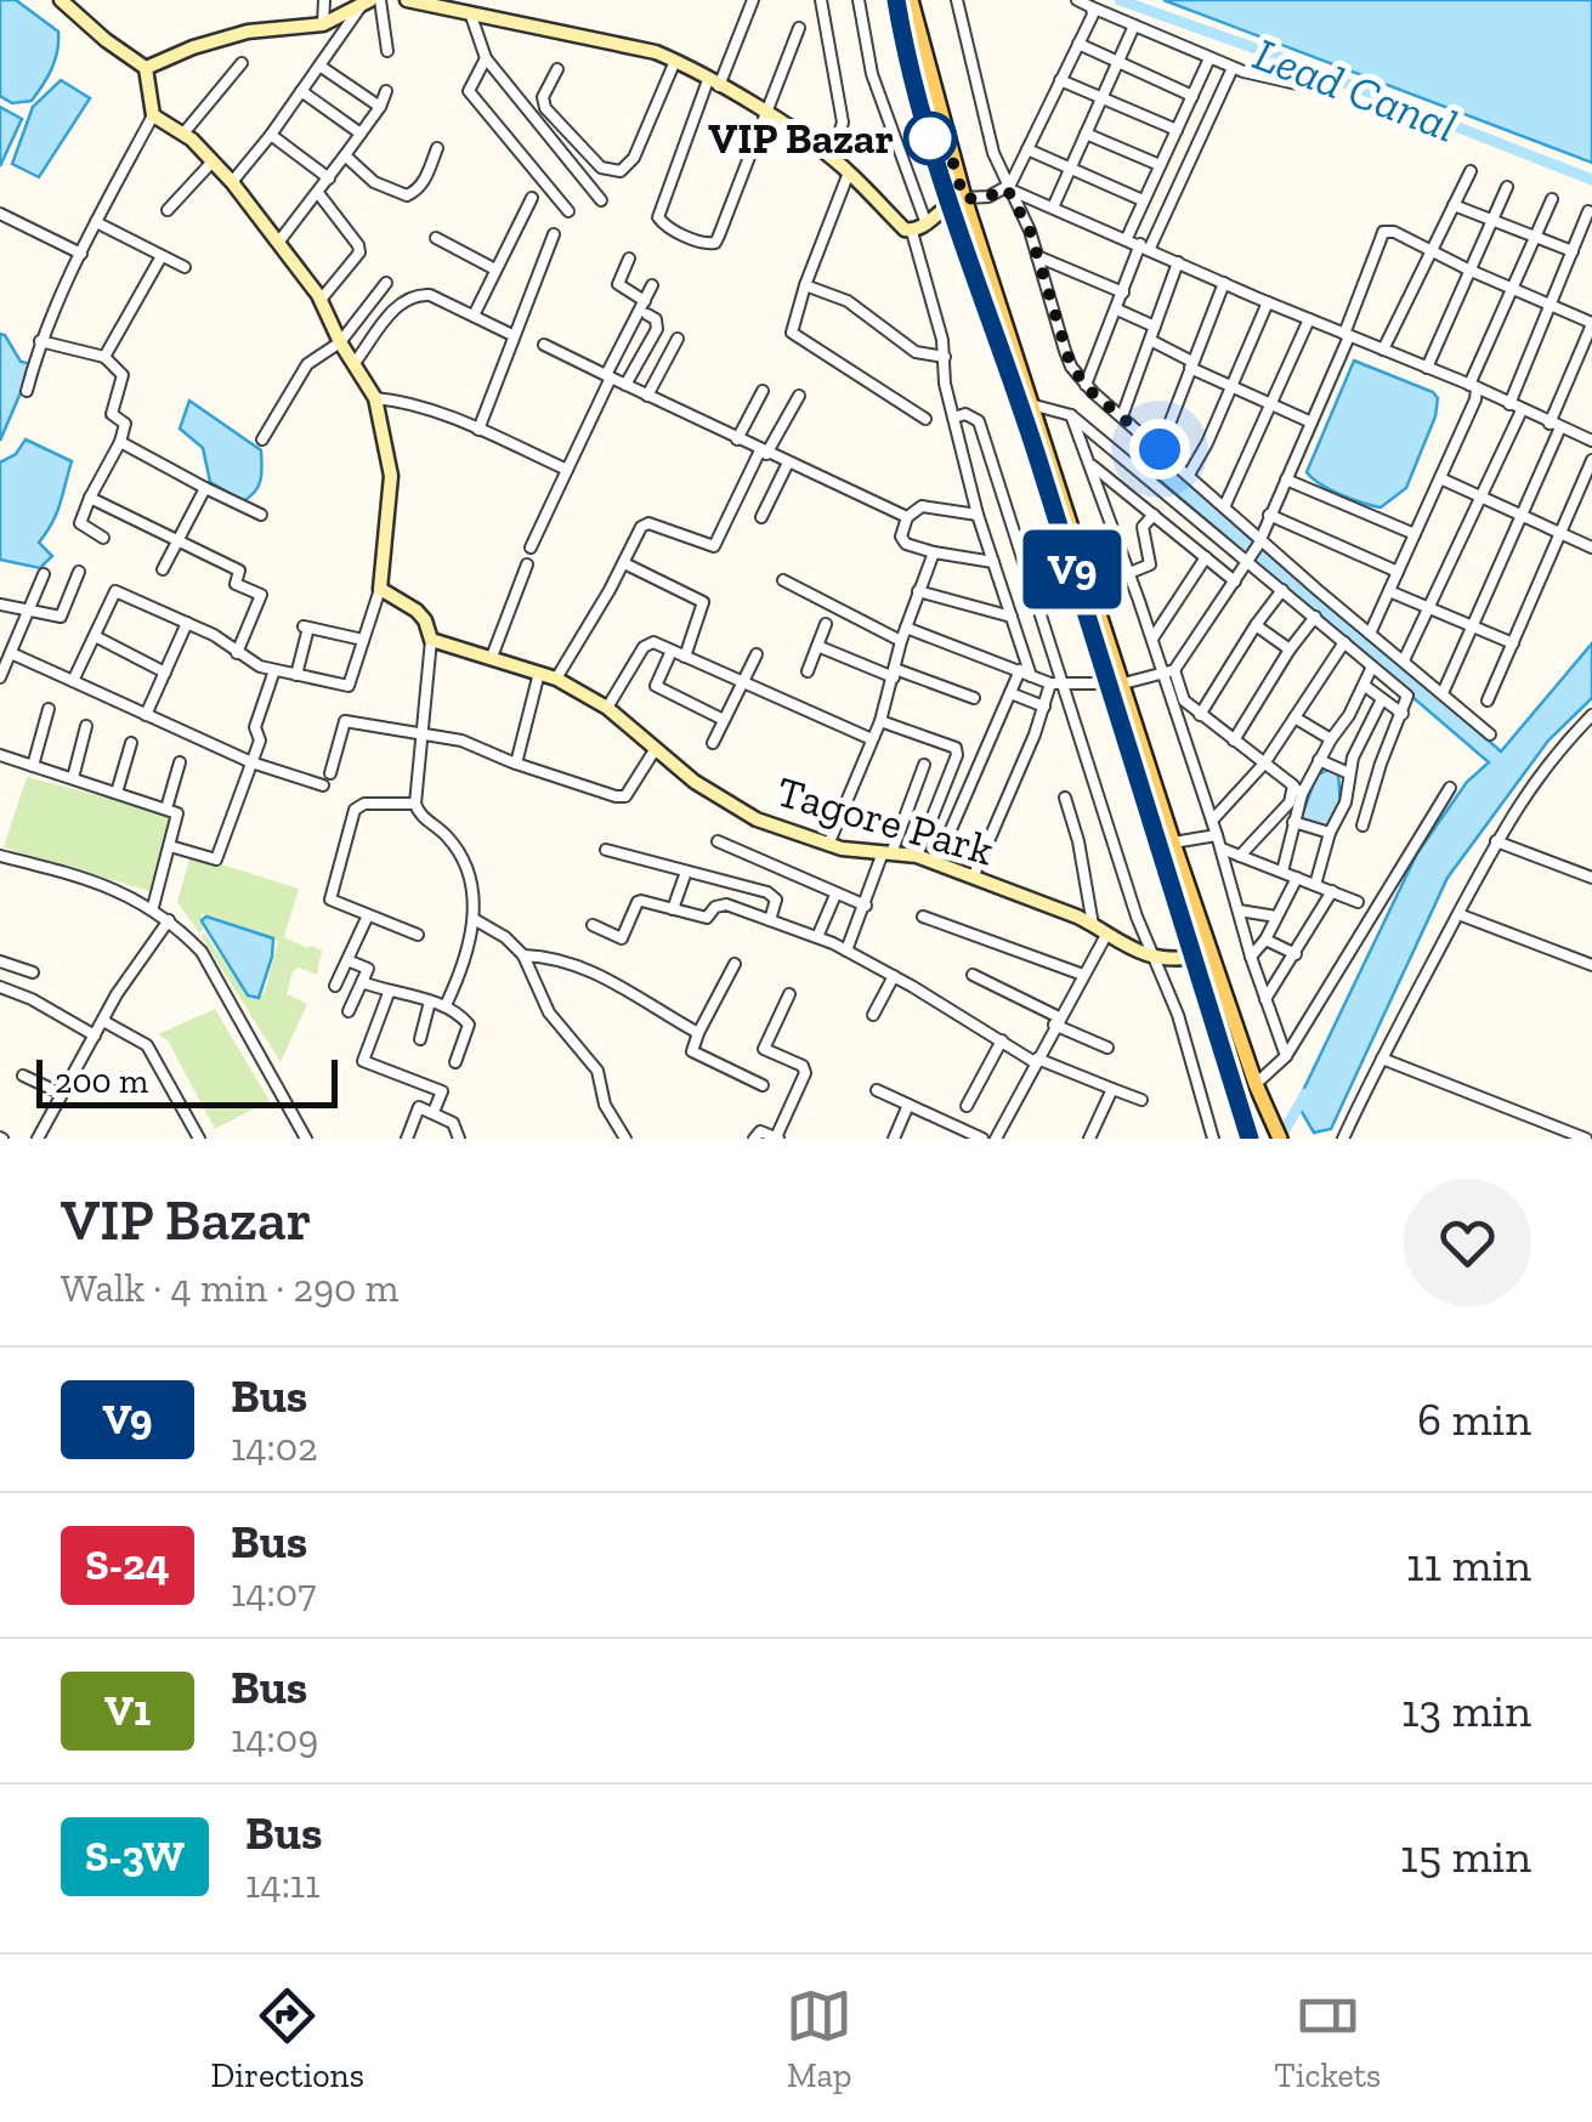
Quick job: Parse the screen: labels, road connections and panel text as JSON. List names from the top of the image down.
{
  "streets": {
    "street": ["Tagore Park"]
  },
  "water": ["Lead Canal"],
  "places": ["VIP Bazar"],
  "lines": ["bus line V9"],
  "scale_bar": "200 m",
  "page": {
    "on_map": "V9",
    "scale": "200 m",
    "heading": ["VIP Bazar", "Walk · 4 min · 290 m"],
    "list": [
      {
        "mark": "V9",
        "name": "Bus",
        "note": "14:02",
        "value": "6 min"
      },
      {
        "mark": "S-24",
        "name": "Bus",
        "note": "14:07",
        "value": "11 min"
      },
      {
        "mark": "V1",
        "name": "Bus",
        "note": "14:09",
        "value": "13 min"
      },
      {
        "mark": "S-3W",
        "name": "Bus",
        "note": "14:11",
        "value": "15 min"
      }
    ],
    "tabs": ["Directions", "Map", "Tickets"]
  }
}
